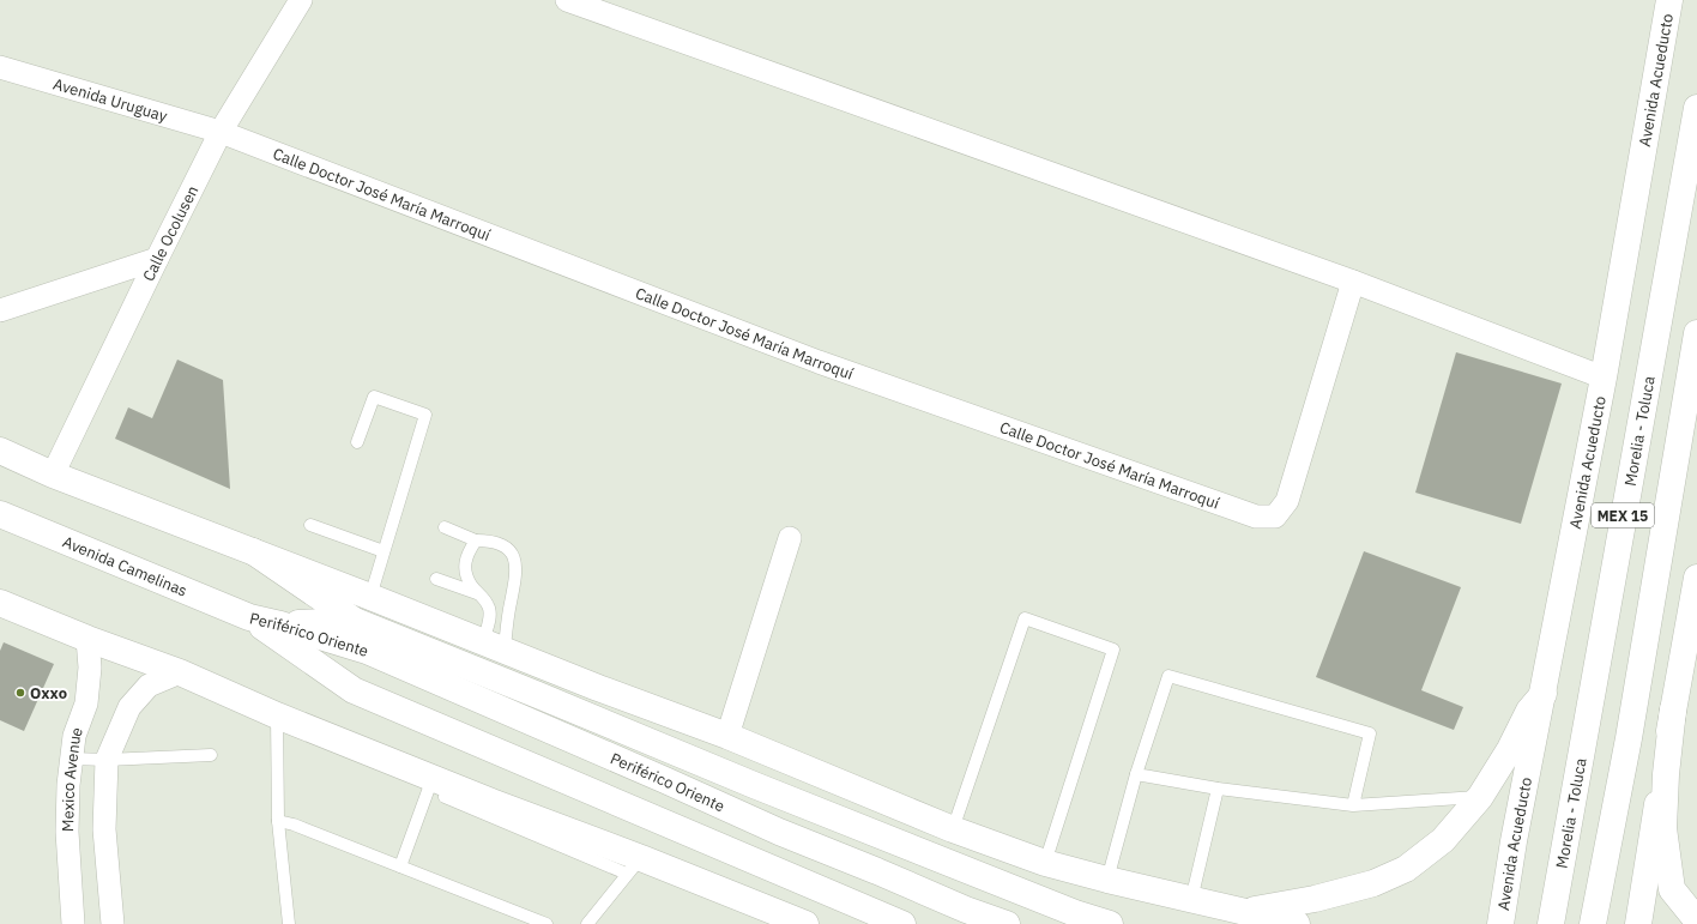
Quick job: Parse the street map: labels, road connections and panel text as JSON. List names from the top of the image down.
{
  "streets": {
    "main road": [
      "Avenida Acueducto",
      "Morelia - Toluca",
      "MEX 15",
      "Avenida Camelinas",
      "Periférico Oriente"
    ],
    "street": [
      "Avenida Uruguay",
      "Calle Doctor José María Marroquí",
      "Calle Ocolusen",
      "Mexico Avenue"
    ]
  },
  "crossings": [
    ["Avenida Uruguay", "Calle Doctor José María Marroquí"],
    ["Avenida Uruguay", "Calle Ocolusen"],
    ["Calle Doctor José María Marroquí", "Calle Ocolusen"],
    ["Avenida Camelinas", "Periférico Oriente"]
  ],
  "places": ["Oxxo"]
}
